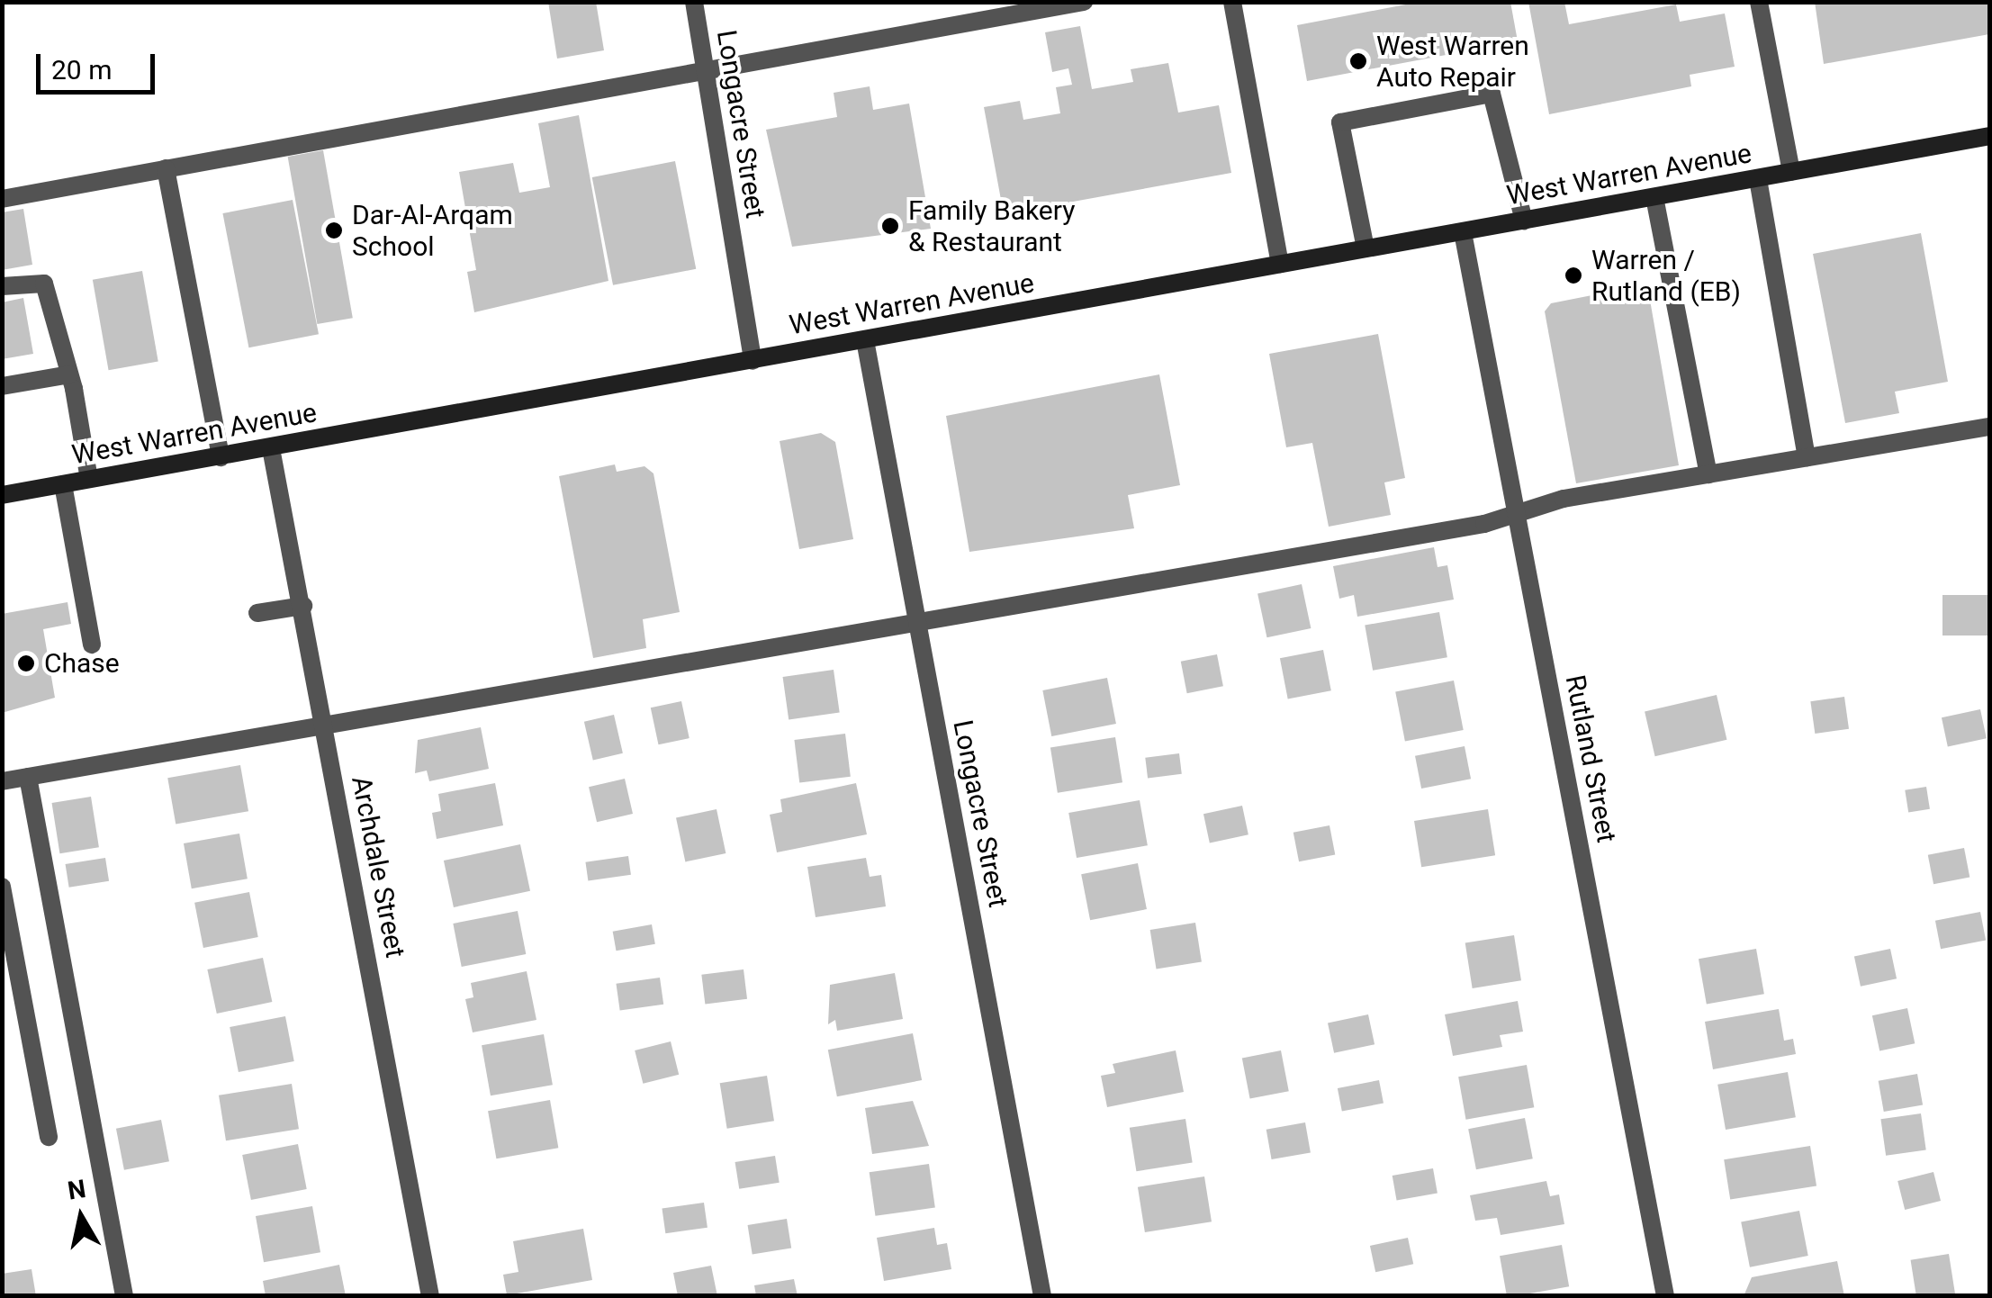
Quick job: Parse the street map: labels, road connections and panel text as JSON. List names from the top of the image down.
{
  "streets": {
    "main road": ["West Warren Avenue"],
    "street": ["Longacre Street", "Rutland Street", "Archdale Street"]
  },
  "crossings": [
    ["Longacre Street", "West Warren Avenue"],
    ["West Warren Avenue", "Rutland Street"],
    ["West Warren Avenue", "Archdale Street"]
  ],
  "places": [
    "West Warren Auto Repair",
    "Family Bakery & Restaurant",
    "Dar-Al-Arqam School",
    "Warren / Rutland (EB)",
    "Chase"
  ],
  "scale_bar": "20 m",
  "north": "top"
}
